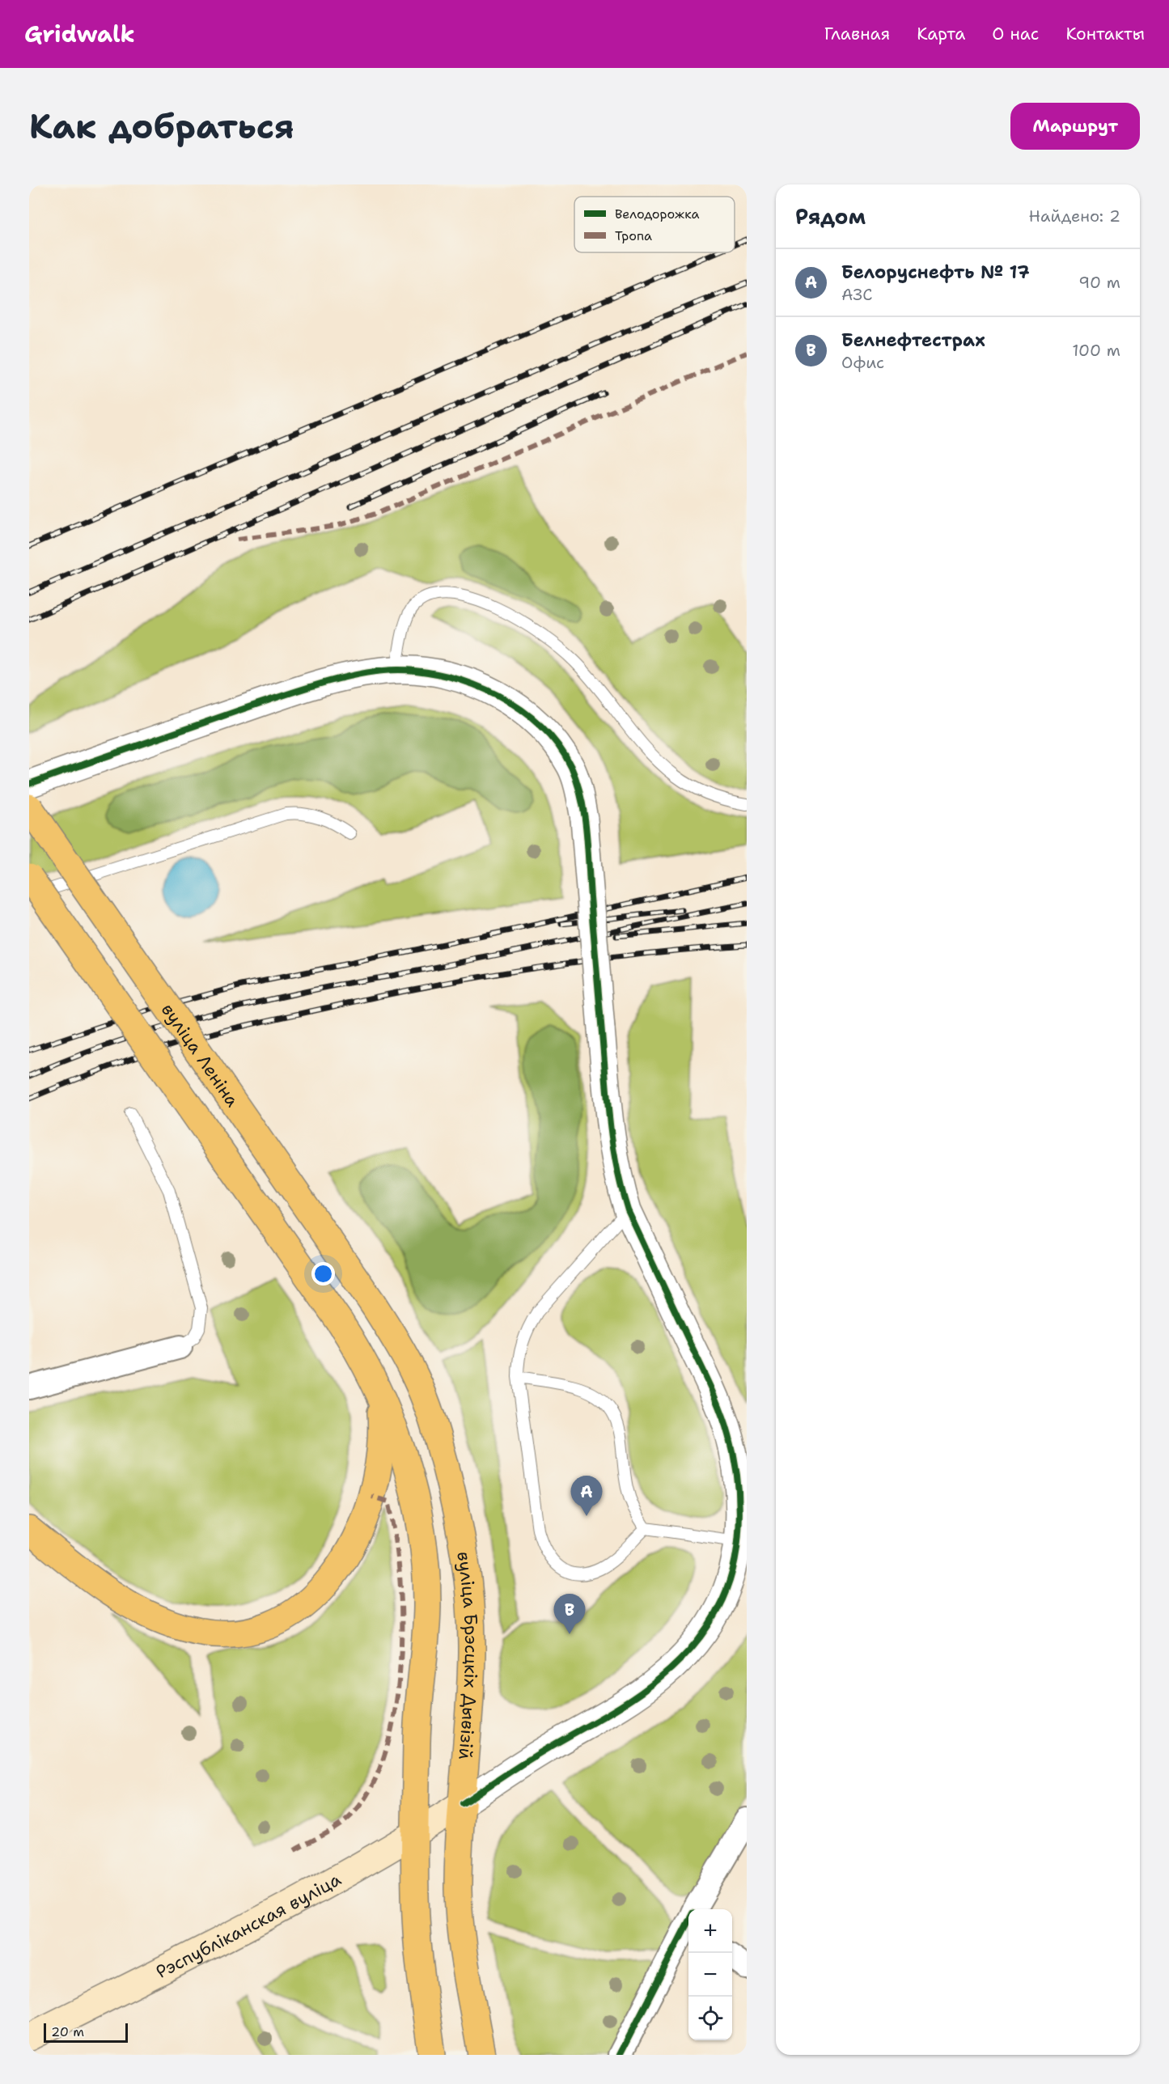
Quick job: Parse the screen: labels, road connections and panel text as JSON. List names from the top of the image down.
{
  "streets": {
    "main road": ["вуліца Леніна", "вуліца Брэсцкіх Дывізій", "Рэспубліканская вуліца"]
  },
  "crossings": [
    ["вуліца Леніна", "вуліца Брэсцкіх Дывізій"],
    ["вуліца Брэсцкіх Дывізій", "Рэспубліканская вуліца"]
  ],
  "legend": ["Велодорожка", "Тропа"],
  "scale_bar": "20 m",
  "page": {
    "header": "Gridwalk",
    "nav": [
      "Главная",
      "Карта",
      "О нас",
      "Контакты"
    ],
    "buttons": "Маршрут",
    "title": "Как добраться",
    "heading": ["Рядом", "Найдено: 2"],
    "list": [
      {
        "mark": "A",
        "name": "Белоруснефть № 17",
        "note": "АЗС",
        "value": "90 m"
      },
      {
        "mark": "B",
        "name": "Белнефтестрах",
        "note": "Офис",
        "value": "100 m"
      }
    ],
    "pins": ["A", "B"],
    "map_buttons": ["+", "−"],
    "scale": "20 m"
  }
}
